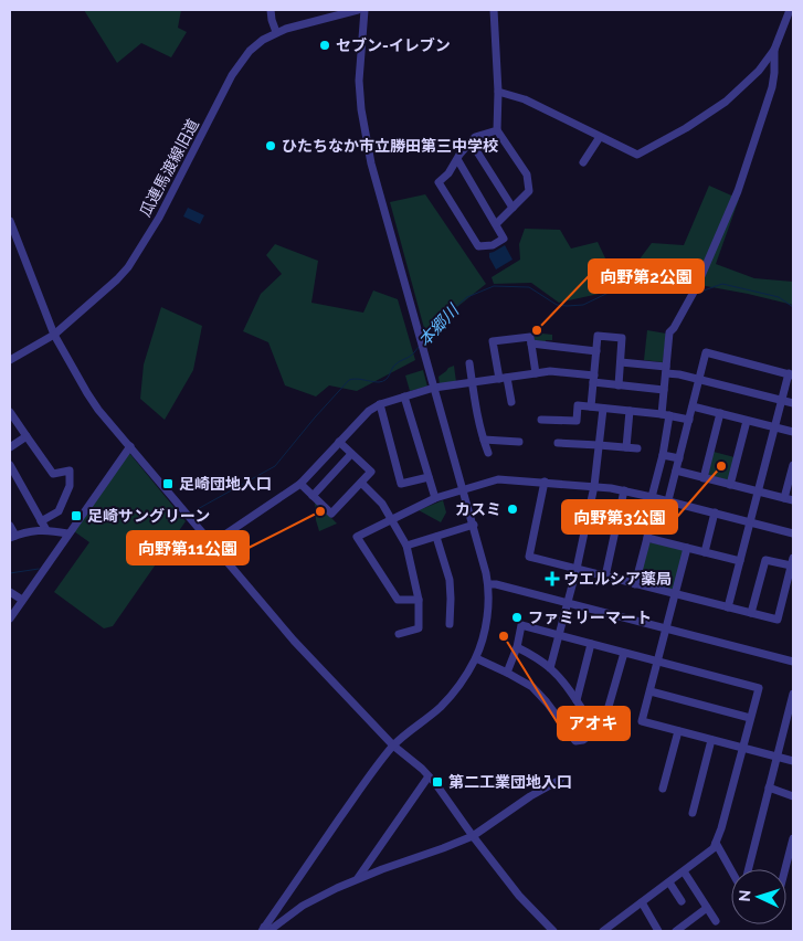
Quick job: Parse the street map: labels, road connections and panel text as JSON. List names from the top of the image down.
{
  "streets": {
    "street": ["瓜連馬渡線旧道"]
  },
  "water": ["本郷川"],
  "places": {
    "other": [
      "セブン-イレブン",
      "ひたちなか市立勝田第三中学校",
      "向野第2公園",
      "向野第3公園",
      "カスミ",
      "向野第11公園",
      "ファミリーマート",
      "アオキ"
    ],
    "transit": ["足崎団地入口", "足崎サングリーン", "第二工業団地入口"],
    "health": ["ウエルシア薬局"]
  },
  "north": "left"
}
